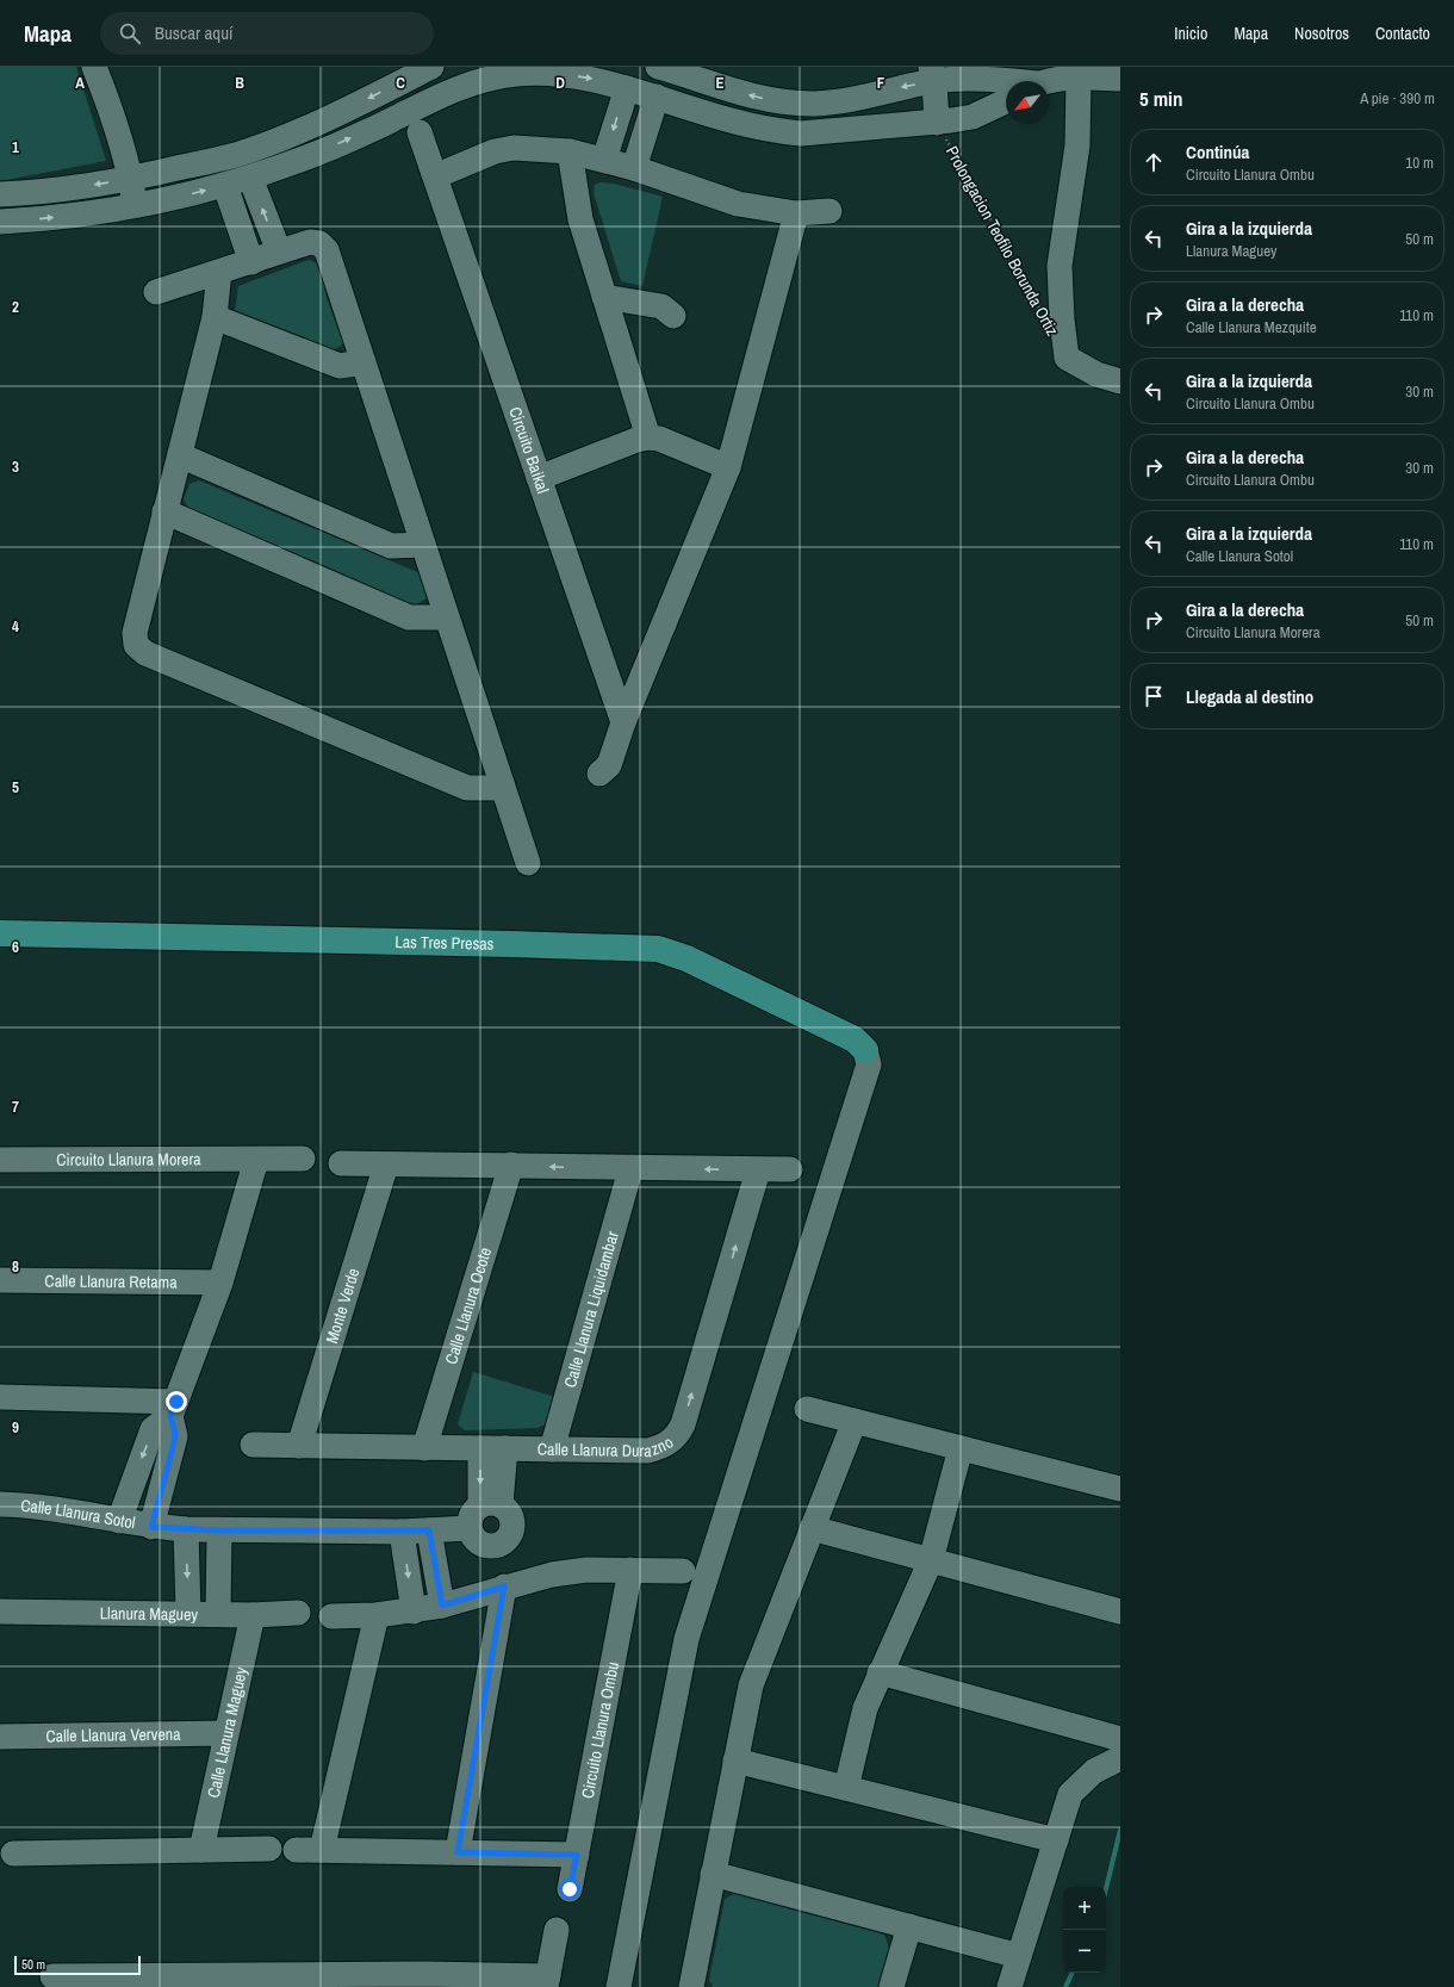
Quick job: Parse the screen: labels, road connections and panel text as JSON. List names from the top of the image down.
{
  "streets": {
    "main road": ["Las Tres Presas"],
    "street": [
      "Circuito Baikal",
      "Circuito Llanura Morera",
      "Calle Llanura Retama",
      "Monte Verde",
      "Calle Llanura Ocote",
      "Calle Llanura Liquidambar",
      "Calle Llanura Durazno",
      "Calle Llanura Sotol",
      "Llanura Maguey",
      "Circuito Llanura Ombu",
      "Calle Llanura Maguey",
      "Calle Llanura Vervena"
    ],
    "path": ["Prolongacion Teofilo Borunda Ortiz"]
  },
  "crossings": [
    ["Monte Verde", "Calle Llanura Durazno"],
    ["Calle Llanura Ocote", "Calle Llanura Durazno"],
    ["Calle Llanura Liquidambar", "Calle Llanura Durazno"],
    ["Llanura Maguey", "Calle Llanura Maguey"],
    ["Calle Llanura Maguey", "Calle Llanura Vervena"]
  ],
  "scale_bar": "50 m",
  "north": "bottom left",
  "page": {
    "header": "Mapa",
    "search": "Buscar aquí",
    "nav": [
      "Inicio",
      "Mapa",
      "Nosotros",
      "Contacto"
    ],
    "heading": ["5 min", "A pie · 390 m"],
    "list": [
      ["Continúa", "Circuito Llanura Ombu", "10 m"],
      ["Gira a la izquierda", "Llanura Maguey", "50 m"],
      ["Gira a la derecha", "Calle Llanura Mezquite", "110 m"],
      ["Gira a la izquierda", "Circuito Llanura Ombu", "30 m"],
      ["Gira a la derecha", "Circuito Llanura Ombu", "30 m"],
      ["Gira a la izquierda", "Calle Llanura Sotol", "110 m"],
      ["Gira a la derecha", "Circuito Llanura Morera", "50 m"],
      "Llegada al destino"
    ],
    "map_buttons": ["+", "−"],
    "scale": "50 m"
  },
  "grid": {
    "columns": [
      "A",
      "B",
      "C",
      "D",
      "E",
      "F"
    ],
    "rows": [
      "1",
      "2",
      "3",
      "4",
      "5",
      "6",
      "7",
      "8",
      "9"
    ]
  }
}
